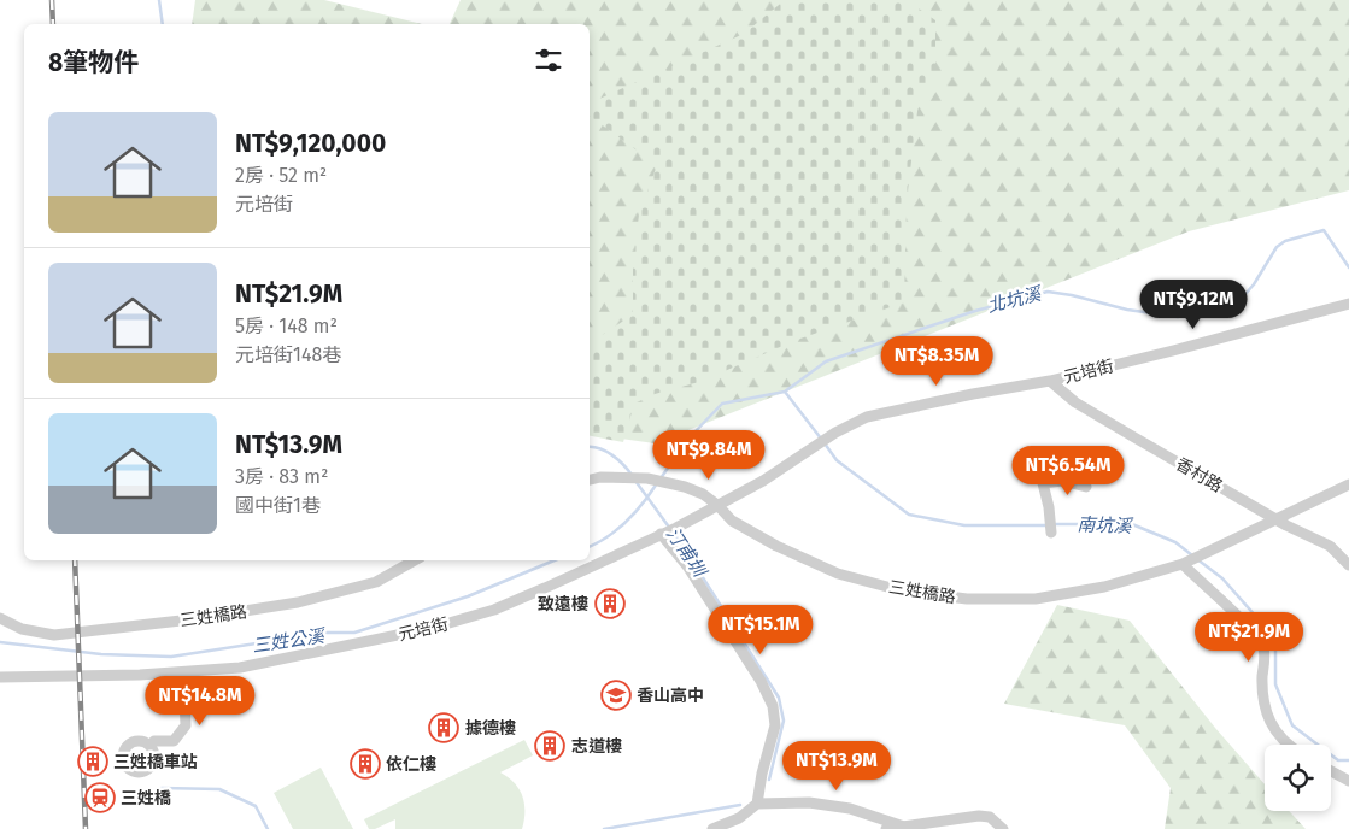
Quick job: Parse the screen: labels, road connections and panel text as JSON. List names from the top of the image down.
{
  "streets": {
    "street": ["元培街", "香村路", "三姓橋路"]
  },
  "crossings": [
    ["元培街", "香村路"],
    ["元培街", "三姓橋路"],
    ["香村路", "三姓橋路"]
  ],
  "water": [
    "北坑溪",
    "南坑溪",
    "汀甫圳",
    "三姓公溪"
  ],
  "places": {
    "building": [
      "致遠樓",
      "據德樓",
      "志道樓",
      "三姓橋車站",
      "依仁樓"
    ],
    "school or university": ["香山高中"],
    "station": ["三姓橋"]
  },
  "page": {
    "heading": "8筆物件",
    "list": [
      {
        "name": "NT$9,120,000",
        "note": "2房 · 52 m² · 元培街"
      },
      {
        "name": "NT$21.9M",
        "note": "5房 · 148 m² · 元培街148巷"
      },
      {
        "name": "NT$13.9M",
        "note": "3房 · 83 m² · 國中街1巷"
      }
    ],
    "price": [
      "NT$9.12M",
      "NT$8.35M",
      "NT$9.84M",
      "NT$6.54M",
      "NT$15.1M",
      "NT$21.9M",
      "NT$14.8M",
      "NT$13.9M"
    ]
  }
}
